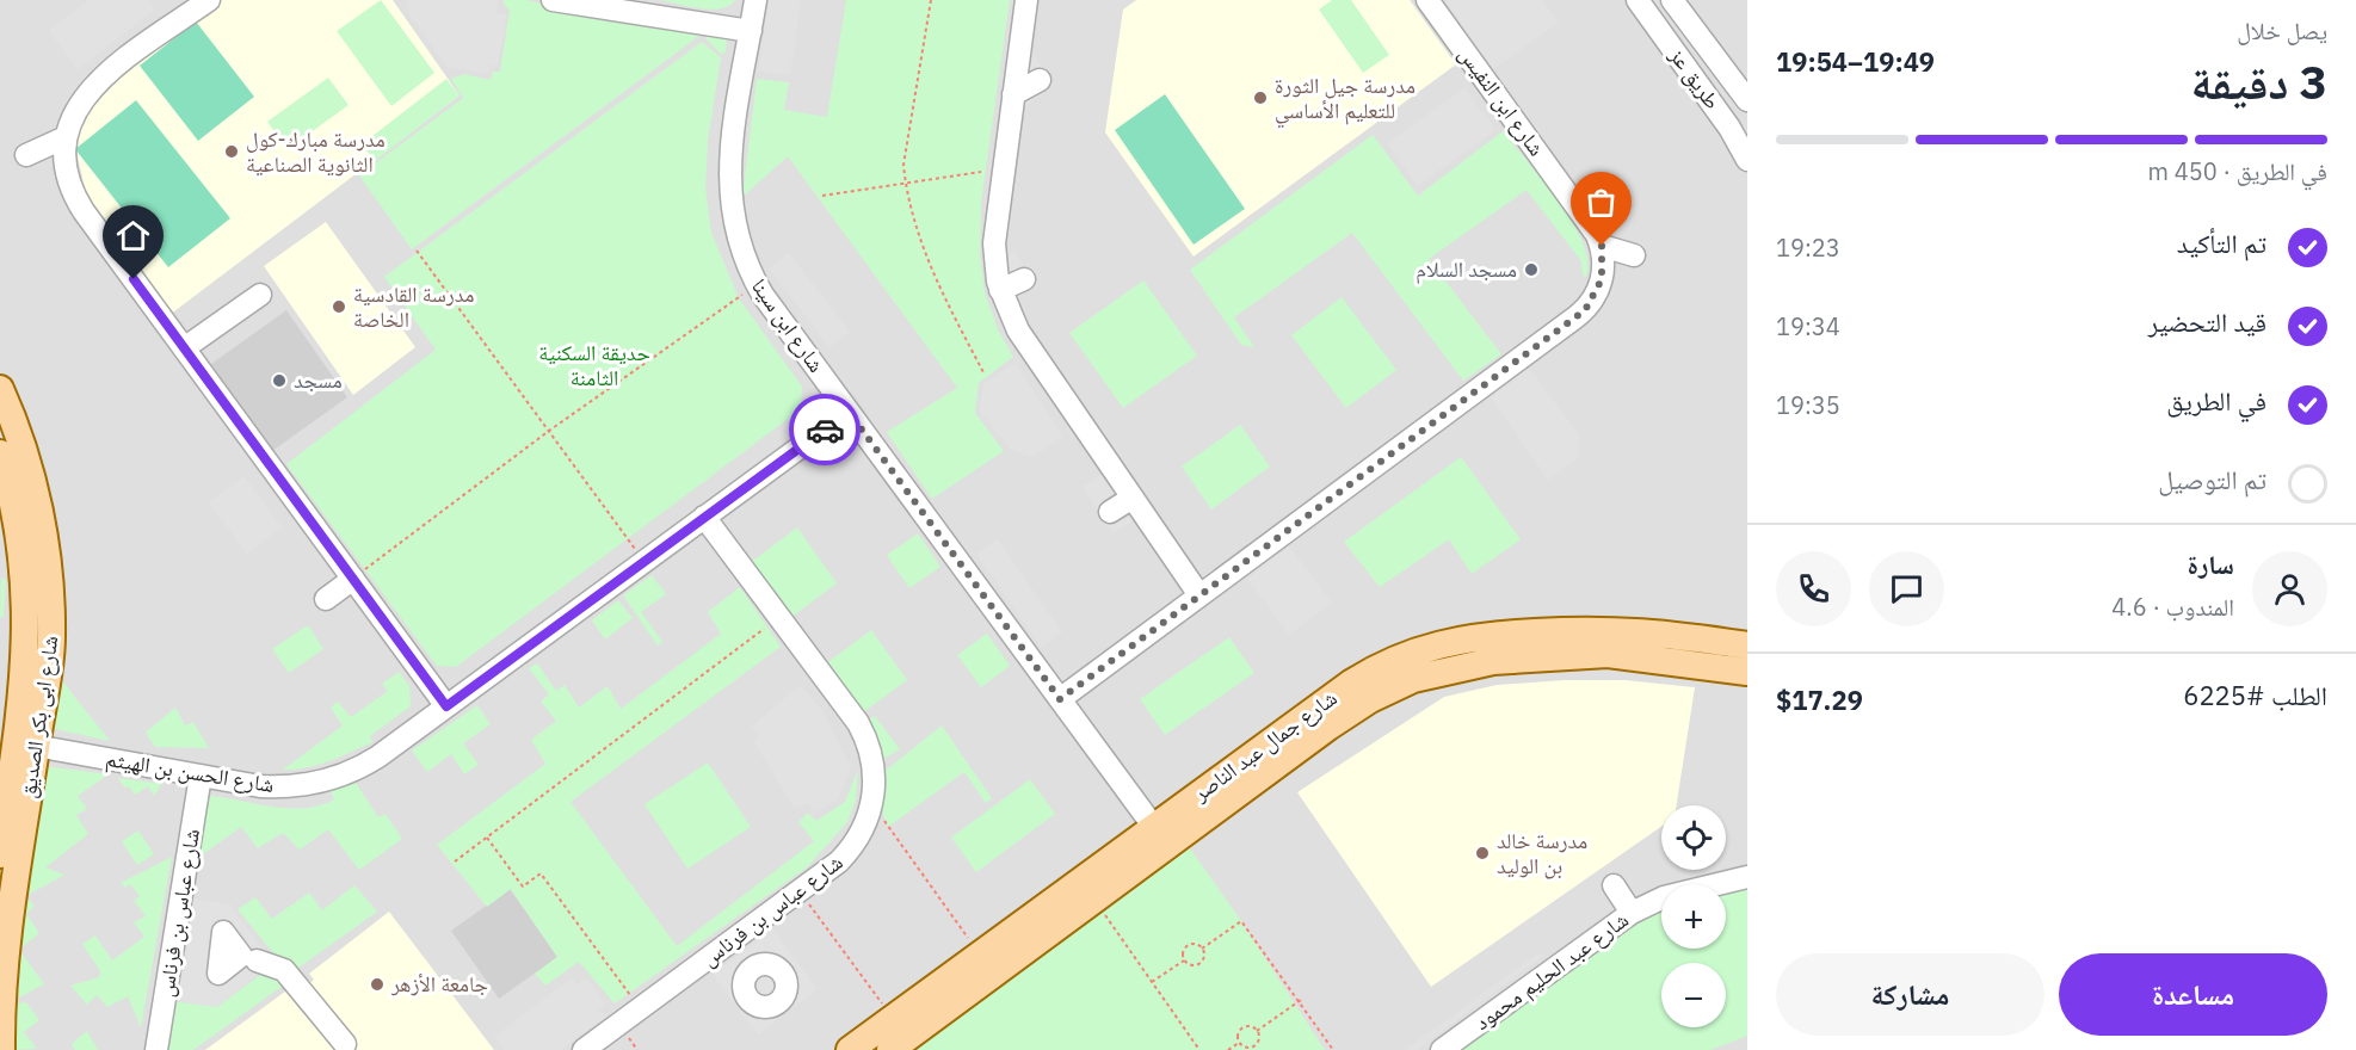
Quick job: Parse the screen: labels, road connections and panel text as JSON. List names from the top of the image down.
{
  "streets": {
    "main road": ["شارع ابى بكر الصديق", "شارع جمال عبد الناصر"],
    "street": [
      "طريق عز",
      "شارع ابن النفيس",
      "شارع ابن سينا",
      "شارع الحسن بن الهيثم",
      "شارع عباس بن فرناس",
      "شارع عبد الحليم محمود"
    ]
  },
  "crossings": [
    ["شارع ابن سينا", "شارع جمال عبد الناصر"],
    ["شارع ابن سينا", "شارع الحسن بن الهيثم"],
    ["شارع ابى بكر الصديق", "شارع الحسن بن الهيثم"],
    ["شارع الحسن بن الهيثم", "شارع عباس بن فرناس"]
  ],
  "parks": ["حديقة السكنية الثامنة"],
  "places": [
    "مدرسة جيل الثورة للتعليم الأساسي",
    "مدرسة مبارك-كول الثانوية الصناعية",
    "مسجد السلام",
    "مدرسة القادسية الخاصة",
    "مسجد",
    "مدرسة خالد بن الوليد",
    "جامعة الأزهر"
  ],
  "page": {
    "heading": ["3 دقيقة", "يصل خلال", "19:49–19:54"],
    "panel": [
      "سارة",
      "المندوب · 4.6",
      "الطلب #6225",
      "$17.29"
    ],
    "bar": "في الطريق · 450 m",
    "list": [
      ["تم التأكيد", "19:23"],
      ["قيد التحضير", "19:34"],
      ["في الطريق", "19:35"],
      "تم التوصيل"
    ],
    "map_buttons": ["+", "−"],
    "buttons": ["مساعدة", "مشاركة"]
  }
}
